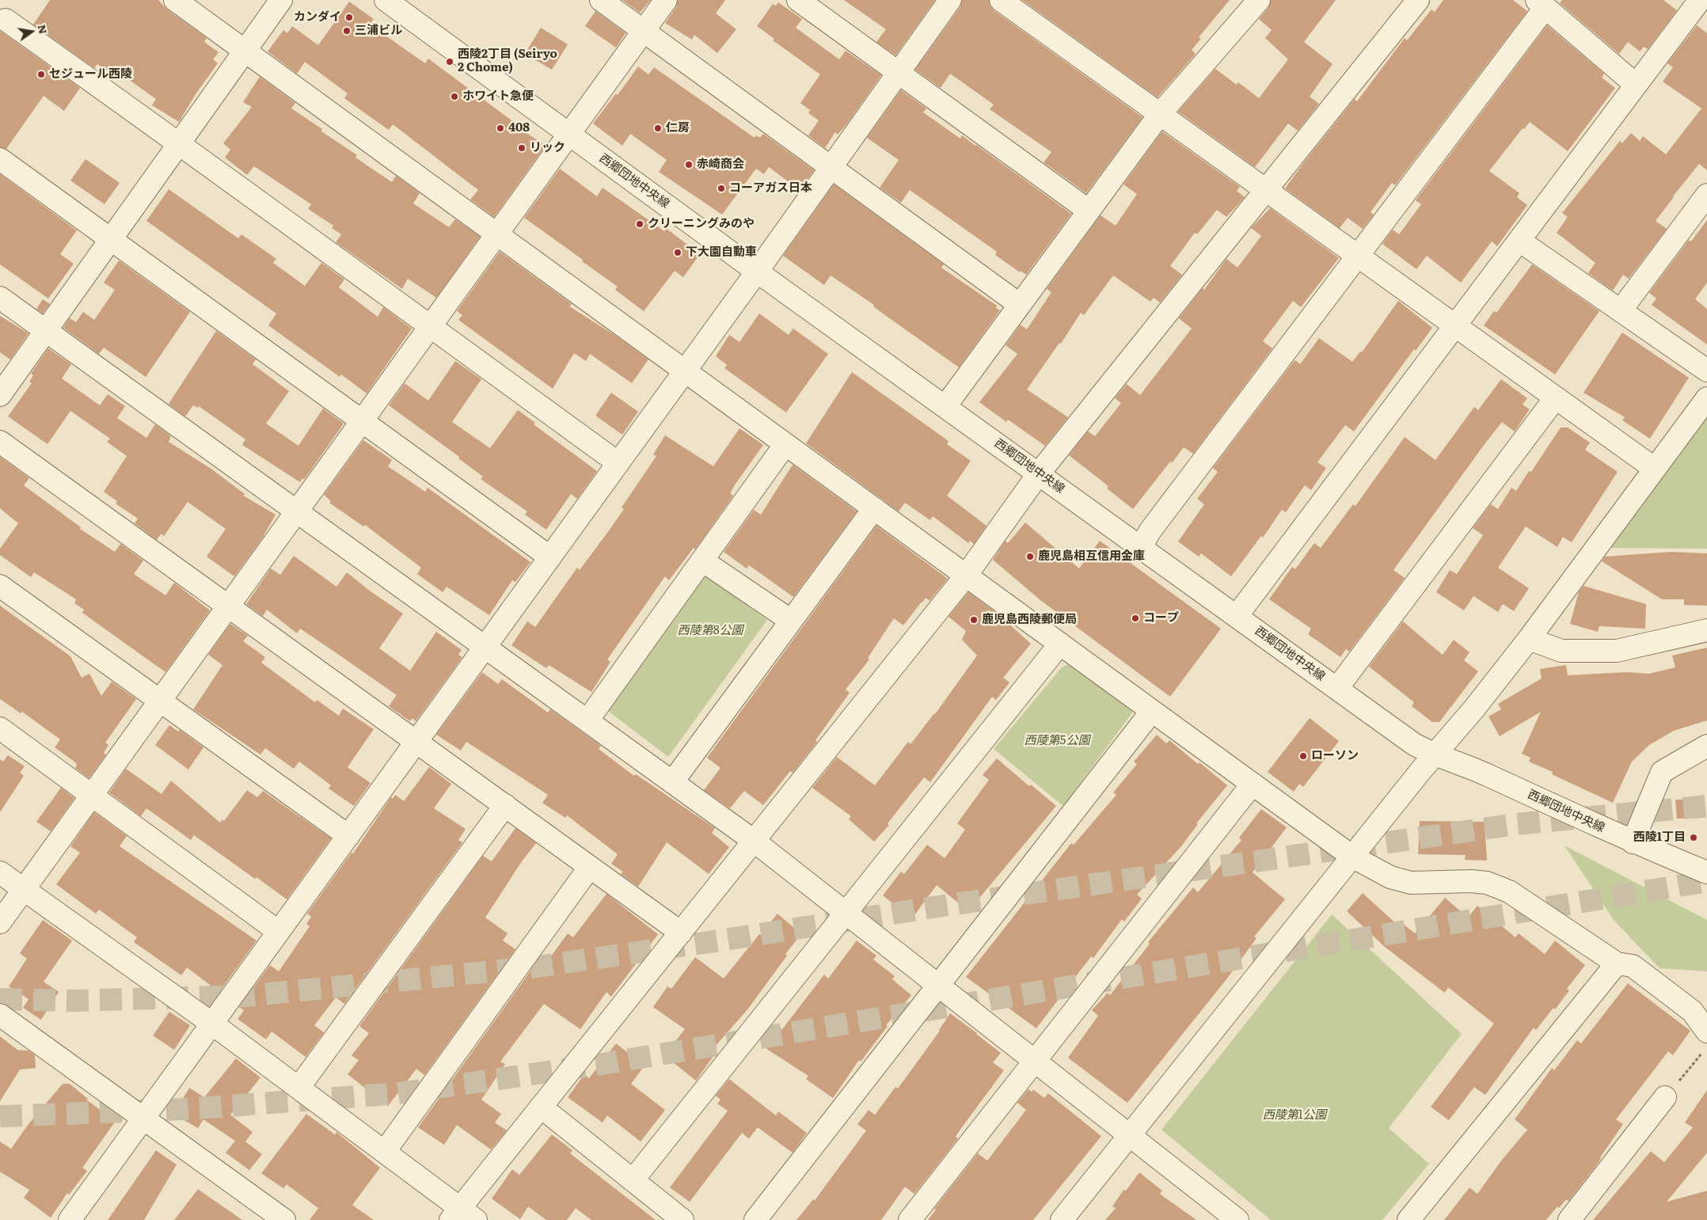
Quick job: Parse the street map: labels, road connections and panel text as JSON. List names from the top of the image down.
{
  "streets": {
    "street": ["西郷団地中央線"]
  },
  "parks": ["西陵第8公園", "西陵第5公園", "西陵第1公園"],
  "places": [
    "カンダイ",
    "三浦ビル",
    "西陵2丁目 (Seiryo 2 Chome)",
    "セジュール西陵",
    "ホワイト急便",
    "408",
    "仁房",
    "リック",
    "赤崎商会",
    "コーアガス日本",
    "クリーニングみのや",
    "下大園自動車",
    "鹿児島相互信用金庫",
    "コープ",
    "鹿児島西陵郵便局",
    "ローソン",
    "西陵1丁目"
  ],
  "north": "right"
}
